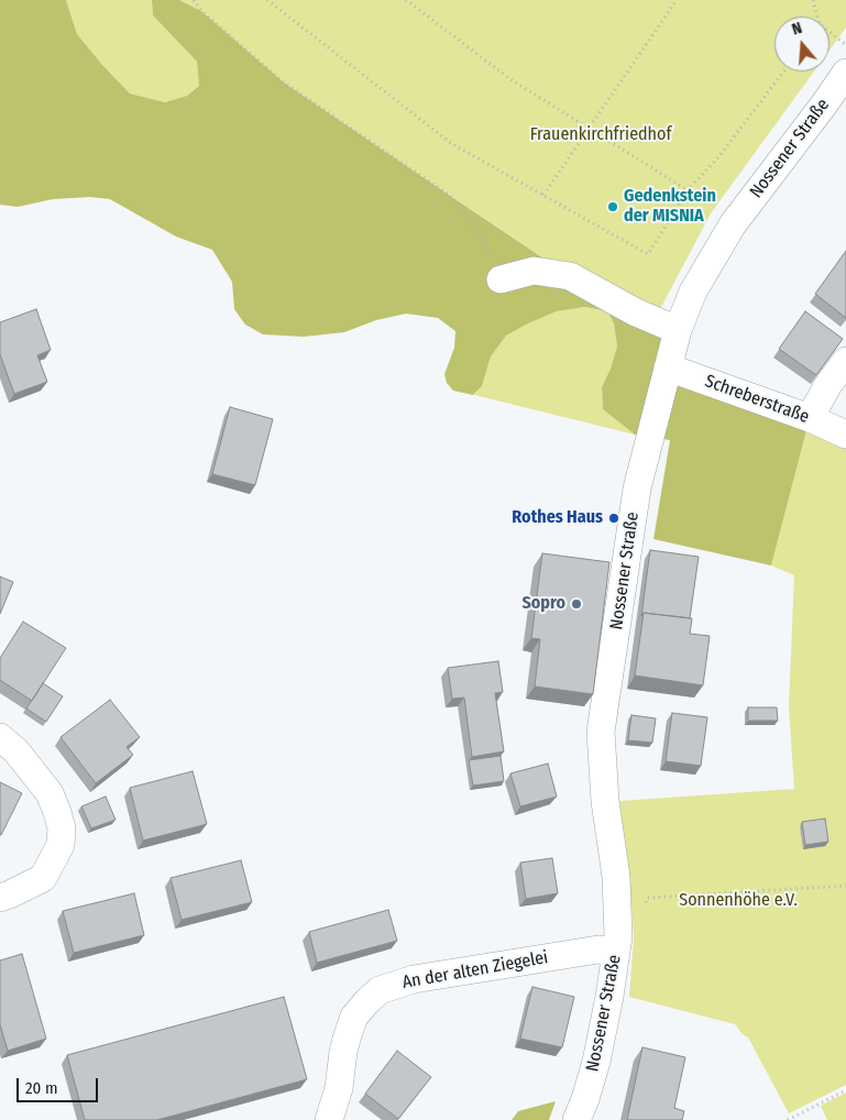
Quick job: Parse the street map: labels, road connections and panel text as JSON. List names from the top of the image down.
{
  "streets": {
    "street": ["Nossener Straße", "Schreberstraße", "An der alten Ziegelei"]
  },
  "crossings": [
    ["Nossener Straße", "Schreberstraße"],
    ["Nossener Straße", "An der alten Ziegelei"]
  ],
  "parks": ["Frauenkirchfriedhof", "Sonnenhöhe e.V."],
  "places": ["Gedenkstein der MISNIA", "Rothes Haus", "Sopro"],
  "scale_bar": "20 m",
  "north": "top"
}
